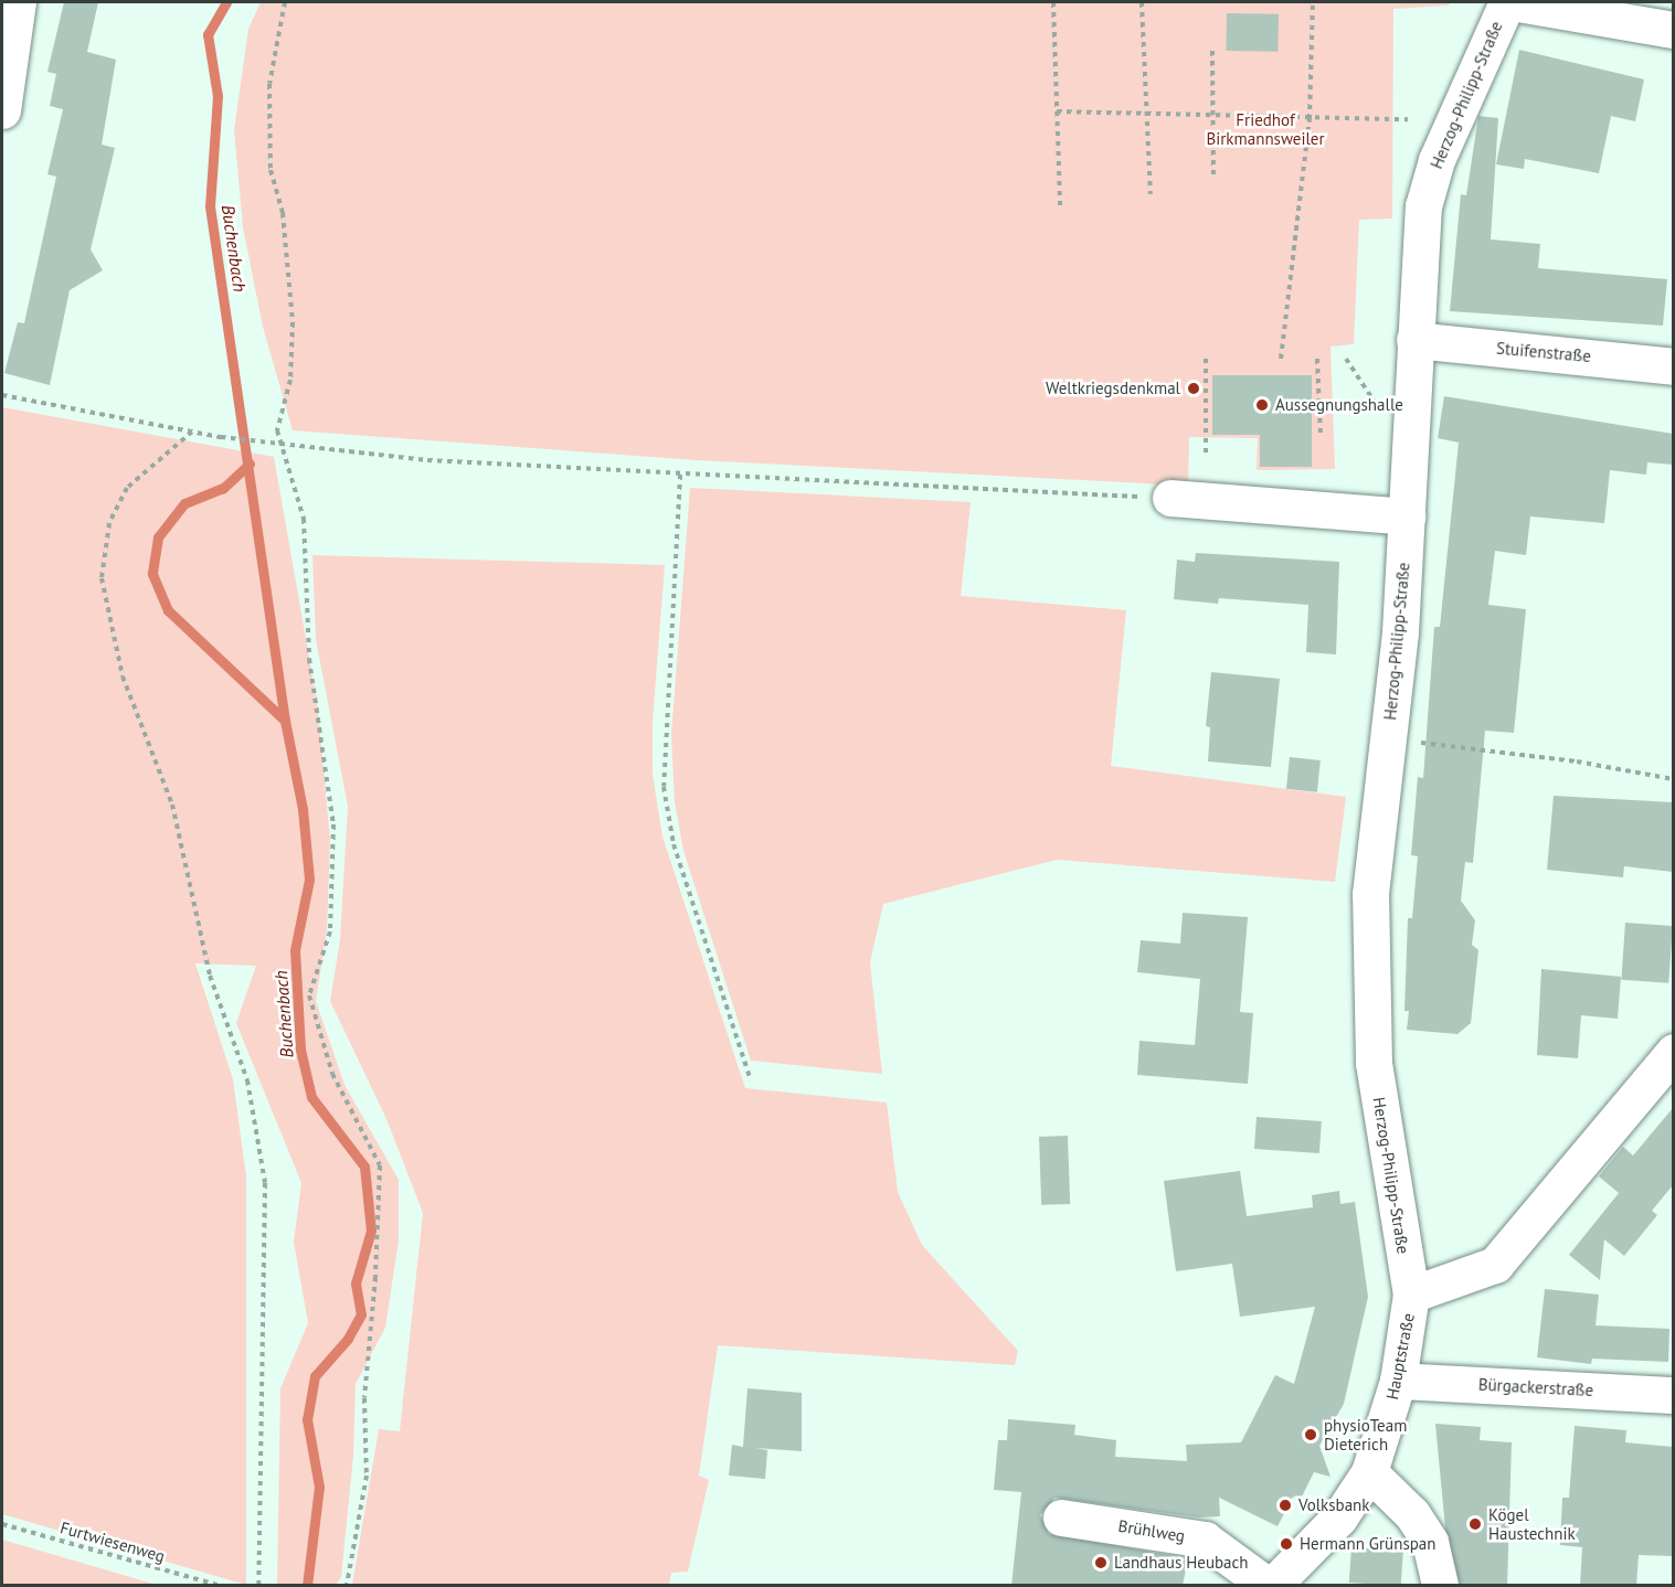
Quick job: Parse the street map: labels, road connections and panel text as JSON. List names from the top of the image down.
{
  "streets": {
    "street": [
      "Herzog-Philipp-Straße",
      "Stuifenstraße",
      "Hauptstraße",
      "Bürgackerstraße",
      "Brühlweg"
    ],
    "path": ["Furtwiesenweg"]
  },
  "crossings": [
    ["Herzog-Philipp-Straße", "Stuifenstraße"],
    ["Herzog-Philipp-Straße", "Hauptstraße"],
    ["Hauptstraße", "Bürgackerstraße"]
  ],
  "water": ["Buchenbach"],
  "parks": ["Friedhof Birkmannsweiler"],
  "places": [
    "Weltkriegsdenkmal",
    "Aussegnungshalle",
    "physioTeam Dieterich",
    "Volksbank",
    "Kögel Haustechnik",
    "Hermann Grünspan",
    "Landhaus Heubach"
  ]
}
